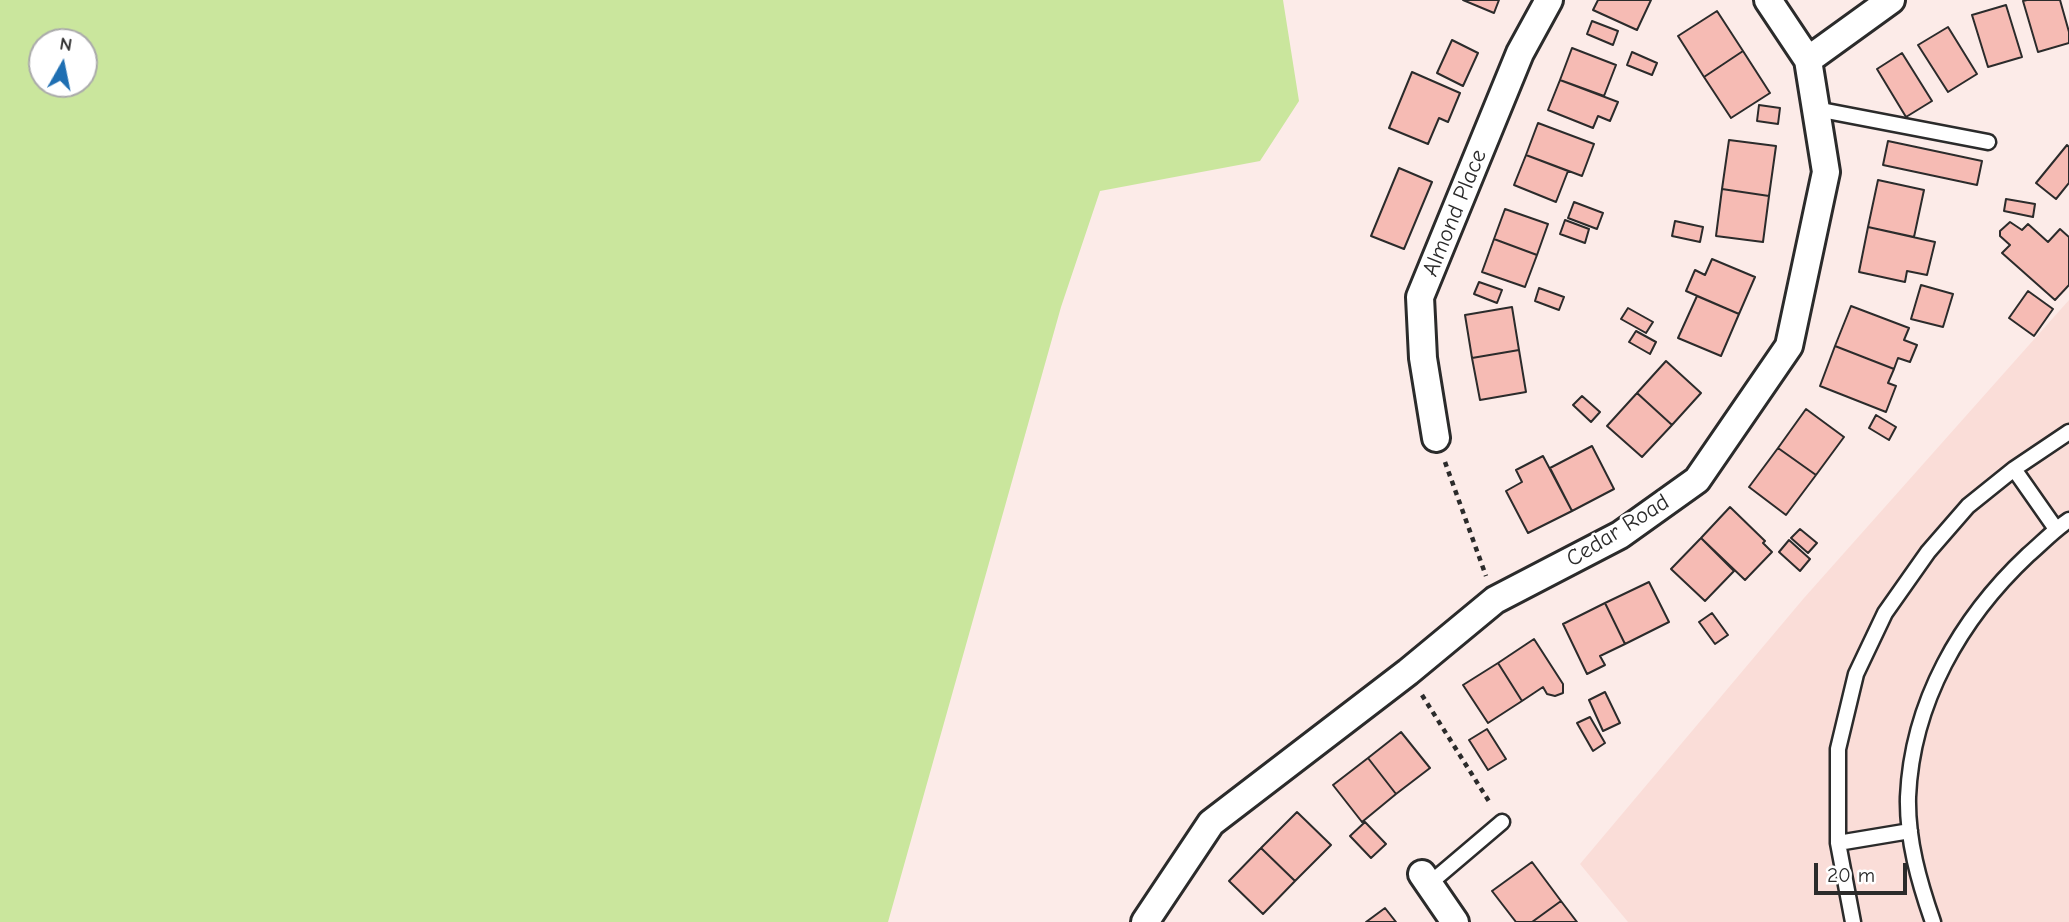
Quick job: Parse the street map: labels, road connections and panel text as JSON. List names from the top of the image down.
{
  "streets": {
    "street": ["Almond Place", "Cedar Road"]
  },
  "scale_bar": "20 m",
  "north": "top"
}
